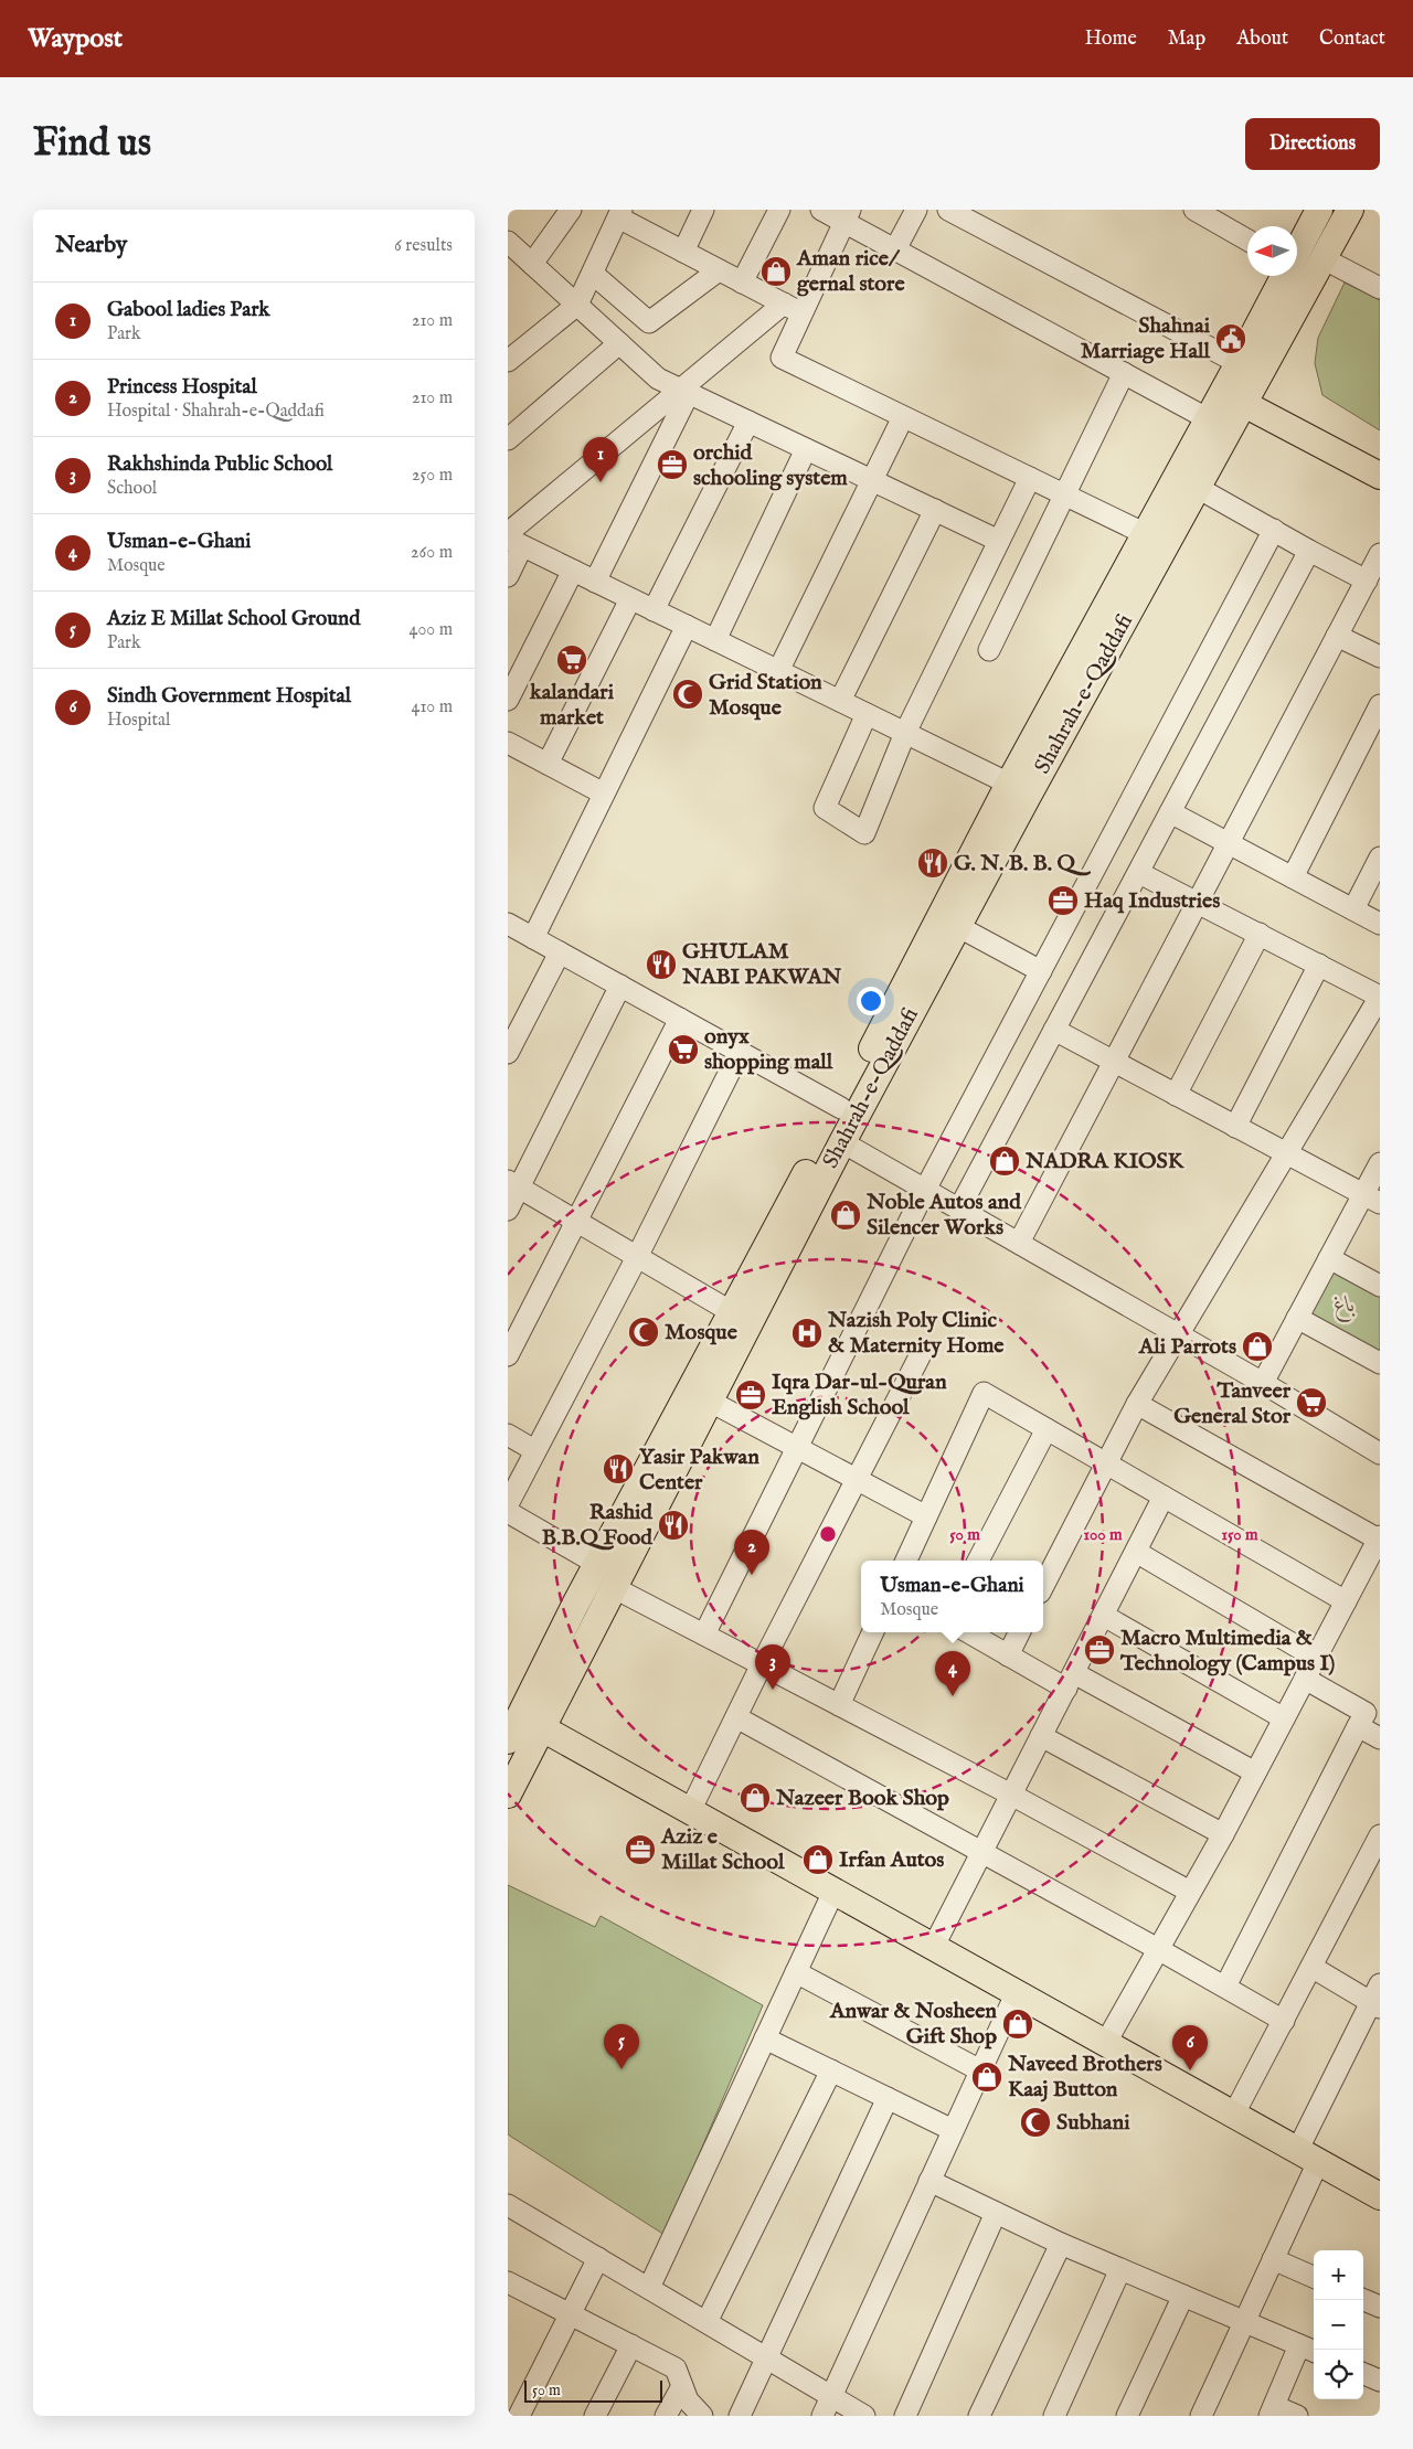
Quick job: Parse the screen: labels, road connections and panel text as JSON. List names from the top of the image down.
{
  "streets": {
    "main road": ["Shahrah-e-Qaddafi"]
  },
  "parks": ["باغ"],
  "places": {
    "shop": [
      "Aman rice/ gernal store",
      "NADRA KIOSK",
      "Noble Autos and Silencer Works",
      "Ali Parrots",
      "Nazeer Book Shop",
      "Irfan Autos",
      "Anwar & Nosheen Gift Shop",
      "Naveed Brothers Kaaj Button"
    ],
    "public building": ["Shahnai Marriage Hall"],
    "office": [
      "orchid schooling system",
      "Haq Industries",
      "Iqra Dar-ul-Quran English School",
      "Macro Multimedia & Technology (Campus I)",
      "Aziz e Millat School"
    ],
    "supermarket": ["kalandari market", "onyx shopping mall", "Tanveer General Stor"],
    "mosque": ["Grid Station Mosque", "Mosque", "Subhani"],
    "restaurant": [
      "G. N. B. B. Q",
      "GHULAM NABI PAKWAN",
      "Yasir Pakwan Center",
      "Rashid B.B.Q Food"
    ],
    "hospital": ["Nazish Poly Clinic & Maternity Home"]
  },
  "scale_bar": "50 m",
  "north": "left",
  "page": {
    "header": "Waypost",
    "nav": [
      "Home",
      "Map",
      "About",
      "Contact"
    ],
    "buttons": "Directions",
    "title": "Find us",
    "heading": ["Nearby", "6 results"],
    "list": [
      {
        "mark": "1",
        "name": "Gabool ladies Park",
        "note": "Park",
        "value": "210 m"
      },
      {
        "mark": "2",
        "name": "Princess Hospital",
        "note": "Hospital · Shahrah-e-Qaddafi",
        "value": "210 m"
      },
      {
        "mark": "3",
        "name": "Rakhshinda Public School",
        "note": "School",
        "value": "250 m"
      },
      {
        "mark": "4",
        "name": "Usman-e-Ghani",
        "note": "Mosque",
        "value": "260 m"
      },
      {
        "mark": "5",
        "name": "Aziz E Millat School Ground",
        "note": "Park",
        "value": "400 m"
      },
      {
        "mark": "6",
        "name": "Sindh Government Hospital",
        "note": "Hospital",
        "value": "410 m"
      }
    ],
    "pins": [
      "1",
      "2",
      "3",
      "4",
      "5",
      "6"
    ],
    "popup": ["Usman-e-Ghani", "Mosque"],
    "map_buttons": ["+", "−"],
    "scale": "50 m"
  },
  "rings": ["50 m", "100 m", "150 m"]
}
